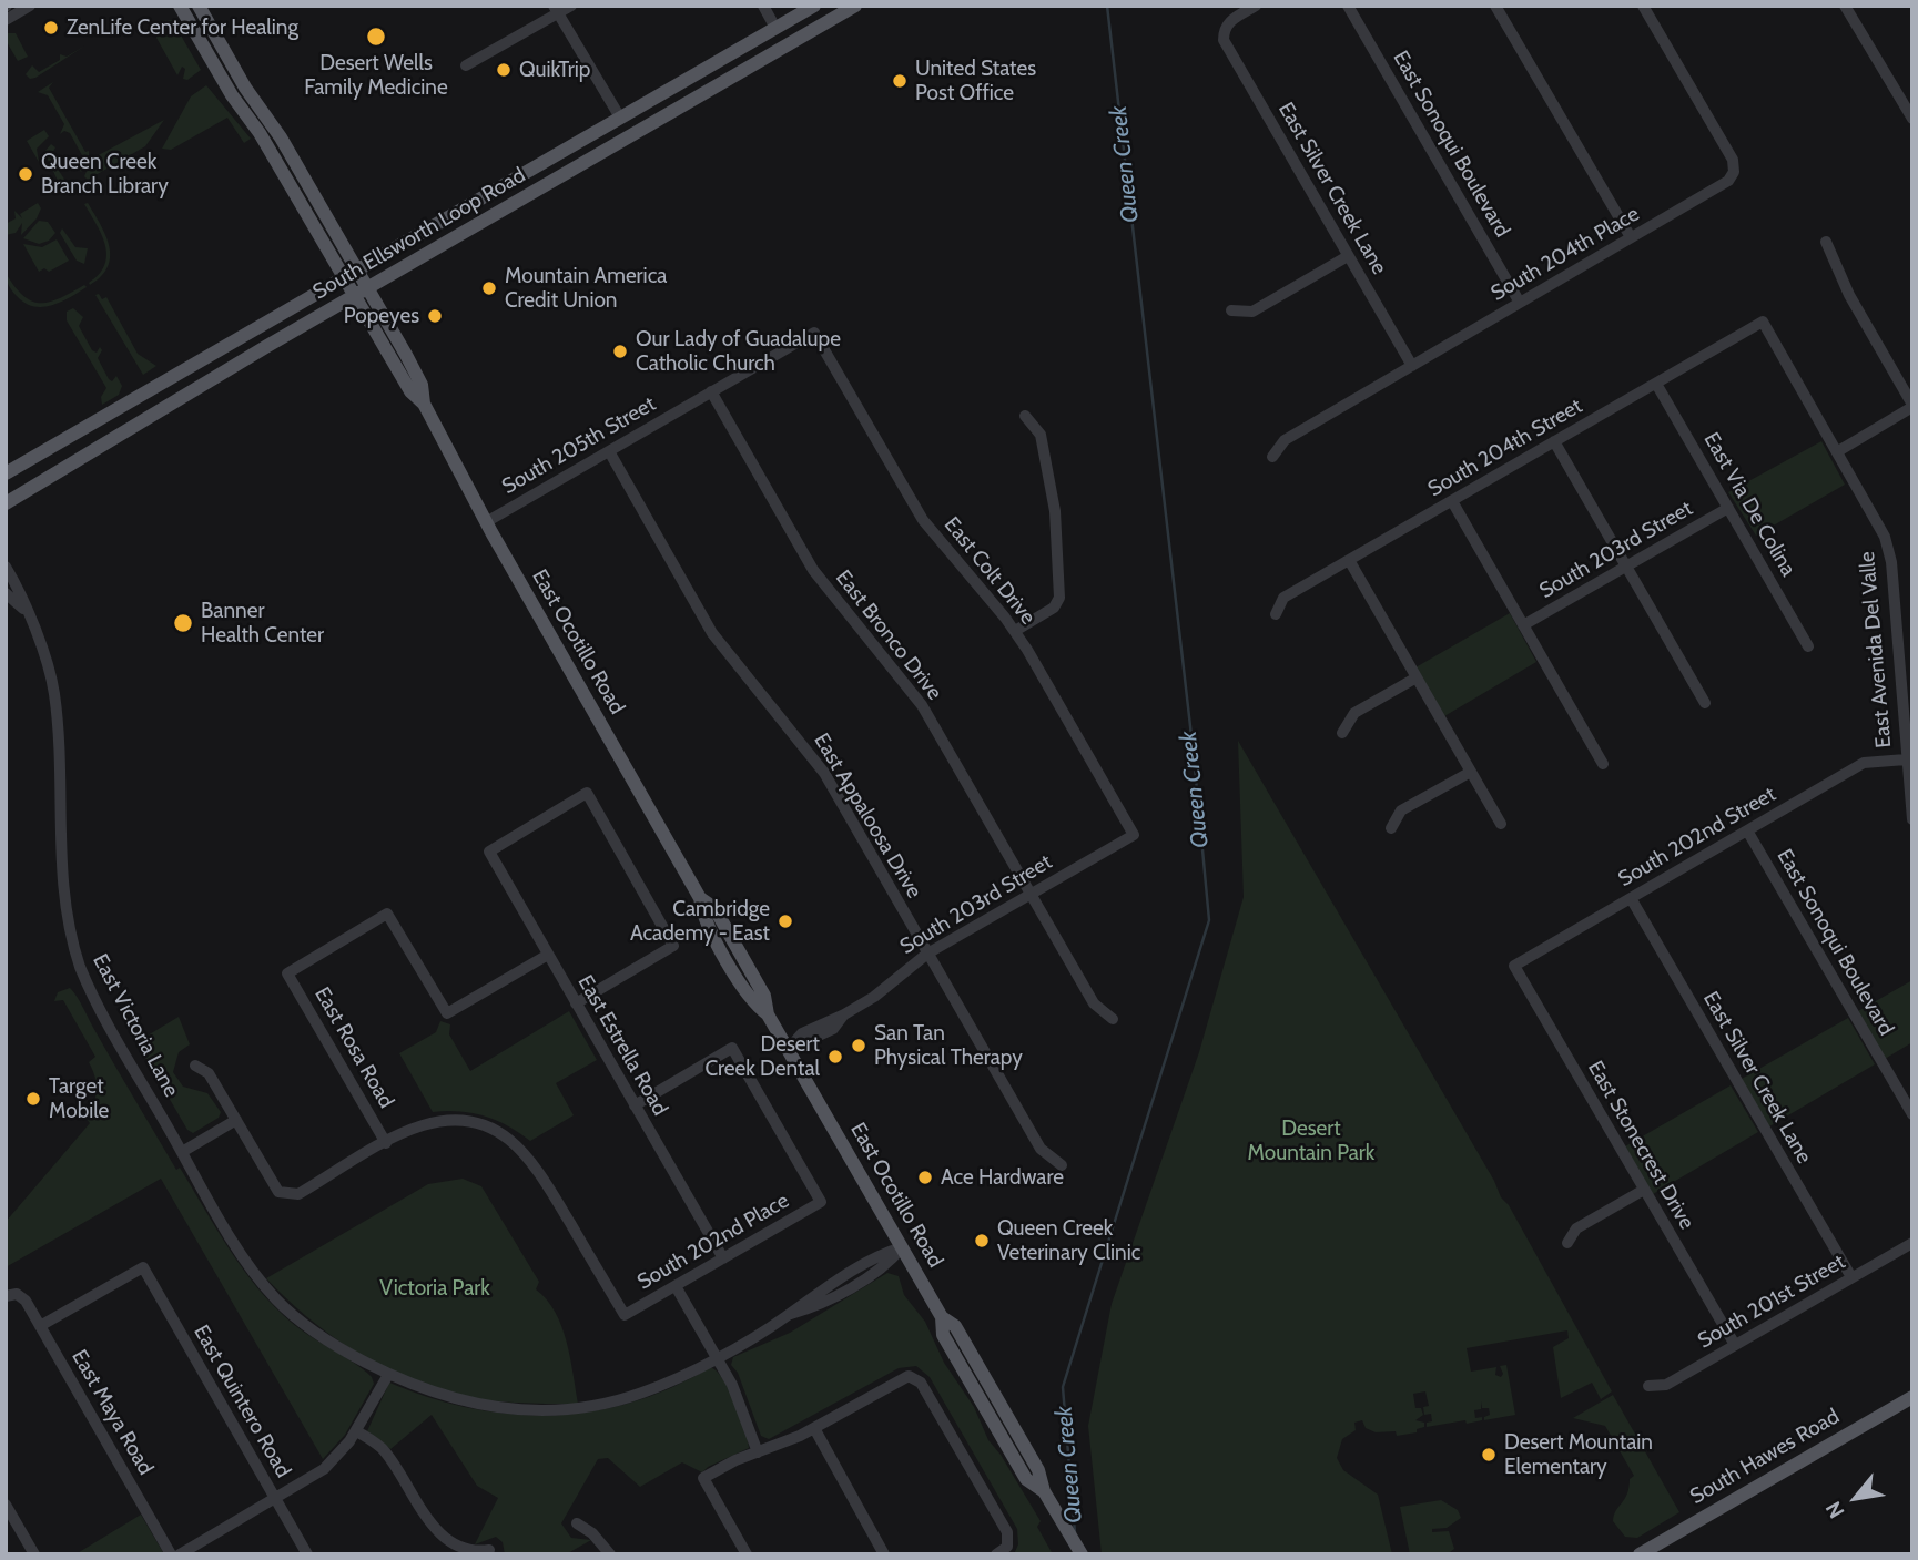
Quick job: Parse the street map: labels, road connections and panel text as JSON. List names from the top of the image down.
{
  "streets": {
    "main road": ["South Ellsworth Loop Road", "East Ocotillo Road", "South Hawes Road"],
    "street": [
      "East Sonoqui Boulevard",
      "East Silver Creek Lane",
      "South 204th Place",
      "South 205th Street",
      "South 204th Street",
      "East Via De Colina",
      "South 203rd Street",
      "East Colt Drive",
      "East Bronco Drive",
      "East Avenida Del Valle",
      "East Appaloosa Drive",
      "South 202nd Street",
      "East Victoria Lane",
      "East Estrella Road",
      "East Rosa Road",
      "East Stonecrest Drive",
      "South 202nd Place",
      "South 201st Street",
      "East Quintero Road",
      "East Maya Road"
    ]
  },
  "crossings": [
    ["East Sonoqui Boulevard", "South 204th Place"],
    ["East Sonoqui Boulevard", "South 202nd Street"],
    ["East Silver Creek Lane", "South 204th Place"],
    ["East Silver Creek Lane", "South 202nd Street"],
    ["East Silver Creek Lane", "South 201st Street"],
    ["South Ellsworth Loop Road", "East Ocotillo Road"],
    ["South 205th Street", "East Colt Drive"],
    ["South 205th Street", "East Bronco Drive"],
    ["South 205th Street", "East Ocotillo Road"],
    ["South 205th Street", "East Appaloosa Drive"],
    ["South 204th Street", "East Via De Colina"],
    ["South 204th Street", "East Avenida Del Valle"],
    ["East Via De Colina", "South 203rd Street"],
    ["South 203rd Street", "East Colt Drive"],
    ["South 203rd Street", "East Bronco Drive"],
    ["South 203rd Street", "East Ocotillo Road"],
    ["South 203rd Street", "East Appaloosa Drive"],
    ["East Ocotillo Road", "East Victoria Lane"],
    ["East Avenida Del Valle", "South 202nd Street"],
    ["South 202nd Street", "East Stonecrest Drive"],
    ["East Estrella Road", "East Rosa Road"],
    ["East Estrella Road", "South 202nd Place"],
    ["East Rosa Road", "South 202nd Place"],
    ["East Stonecrest Drive", "South 201st Street"],
    ["East Quintero Road", "East Maya Road"]
  ],
  "water": ["Queen Creek"],
  "parks": ["Desert Mountain Park", "Victoria Park"],
  "places": [
    "ZenLife Center for Healing",
    "Desert Wells Family Medicine",
    "QuikTrip",
    "United States Post Office",
    "Queen Creek Branch Library",
    "Mountain America Credit Union",
    "Popeyes",
    "Our Lady of Guadalupe Catholic Church",
    "Banner Health Center",
    "Cambridge Academy - East",
    "San Tan Physical Therapy",
    "Desert Creek Dental",
    "Target Mobile",
    "Ace Hardware",
    "Queen Creek Veterinary Clinic",
    "Desert Mountain Elementary"
  ],
  "north": "bottom left"
}
